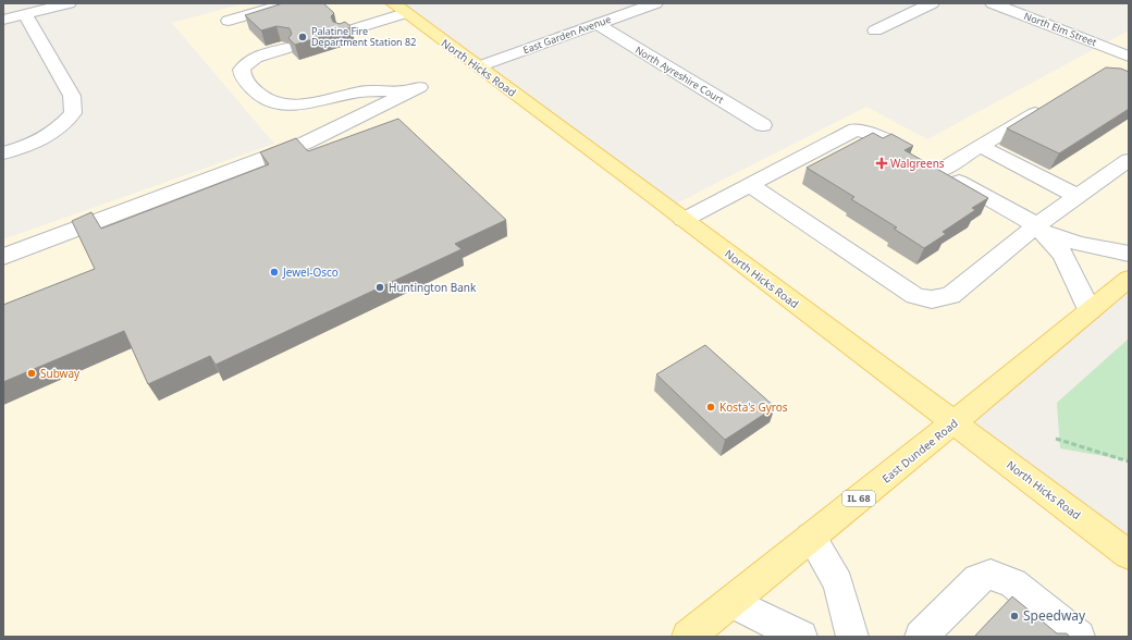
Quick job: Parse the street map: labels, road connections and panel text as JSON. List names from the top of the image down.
{
  "streets": {
    "main road": ["North Hicks Road", "East Dundee Road", "IL 68"],
    "street": ["North Elm Street", "East Garden Avenue", "North Ayreshire Court"]
  },
  "crossings": [
    ["East Garden Avenue", "North Hicks Road"],
    ["East Garden Avenue", "North Ayreshire Court"],
    ["North Hicks Road", "East Dundee Road"]
  ],
  "places": {
    "other": [
      "Palatine Fire Department Station 82",
      "Jewel-Osco",
      "Huntington Bank",
      "Subway",
      "Kosta's Gyros",
      "Speedway"
    ],
    "health": ["Walgreens"]
  }
}
